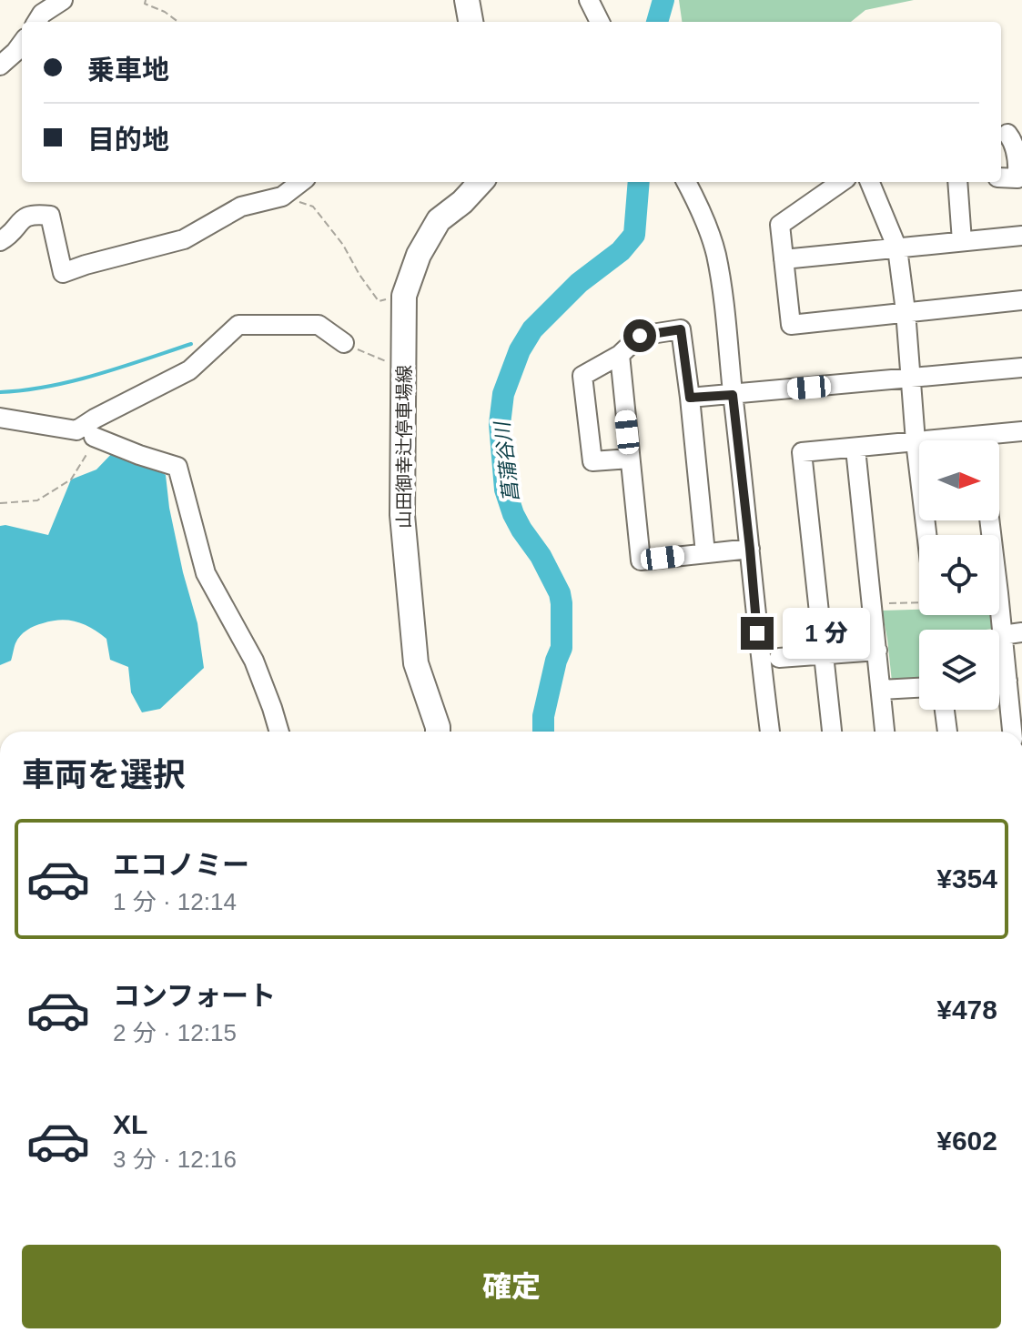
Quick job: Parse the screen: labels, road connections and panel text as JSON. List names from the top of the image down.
{
  "streets": {
    "main road": ["山田御幸辻停車場線"]
  },
  "water": ["菖蒲谷川"],
  "north": "right",
  "page": {
    "banner": ["乗車地", "目的地"],
    "bubble": "1 分",
    "heading": "車両を選択",
    "list": [
      {
        "name": "エコノミー",
        "note": "1 分 · 12:14",
        "value": "¥354"
      },
      {
        "name": "コンフォート",
        "note": "2 分 · 12:15",
        "value": "¥478"
      },
      {
        "name": "XL",
        "note": "3 分 · 12:16",
        "value": "¥602"
      }
    ],
    "buttons": "確定"
  }
}
